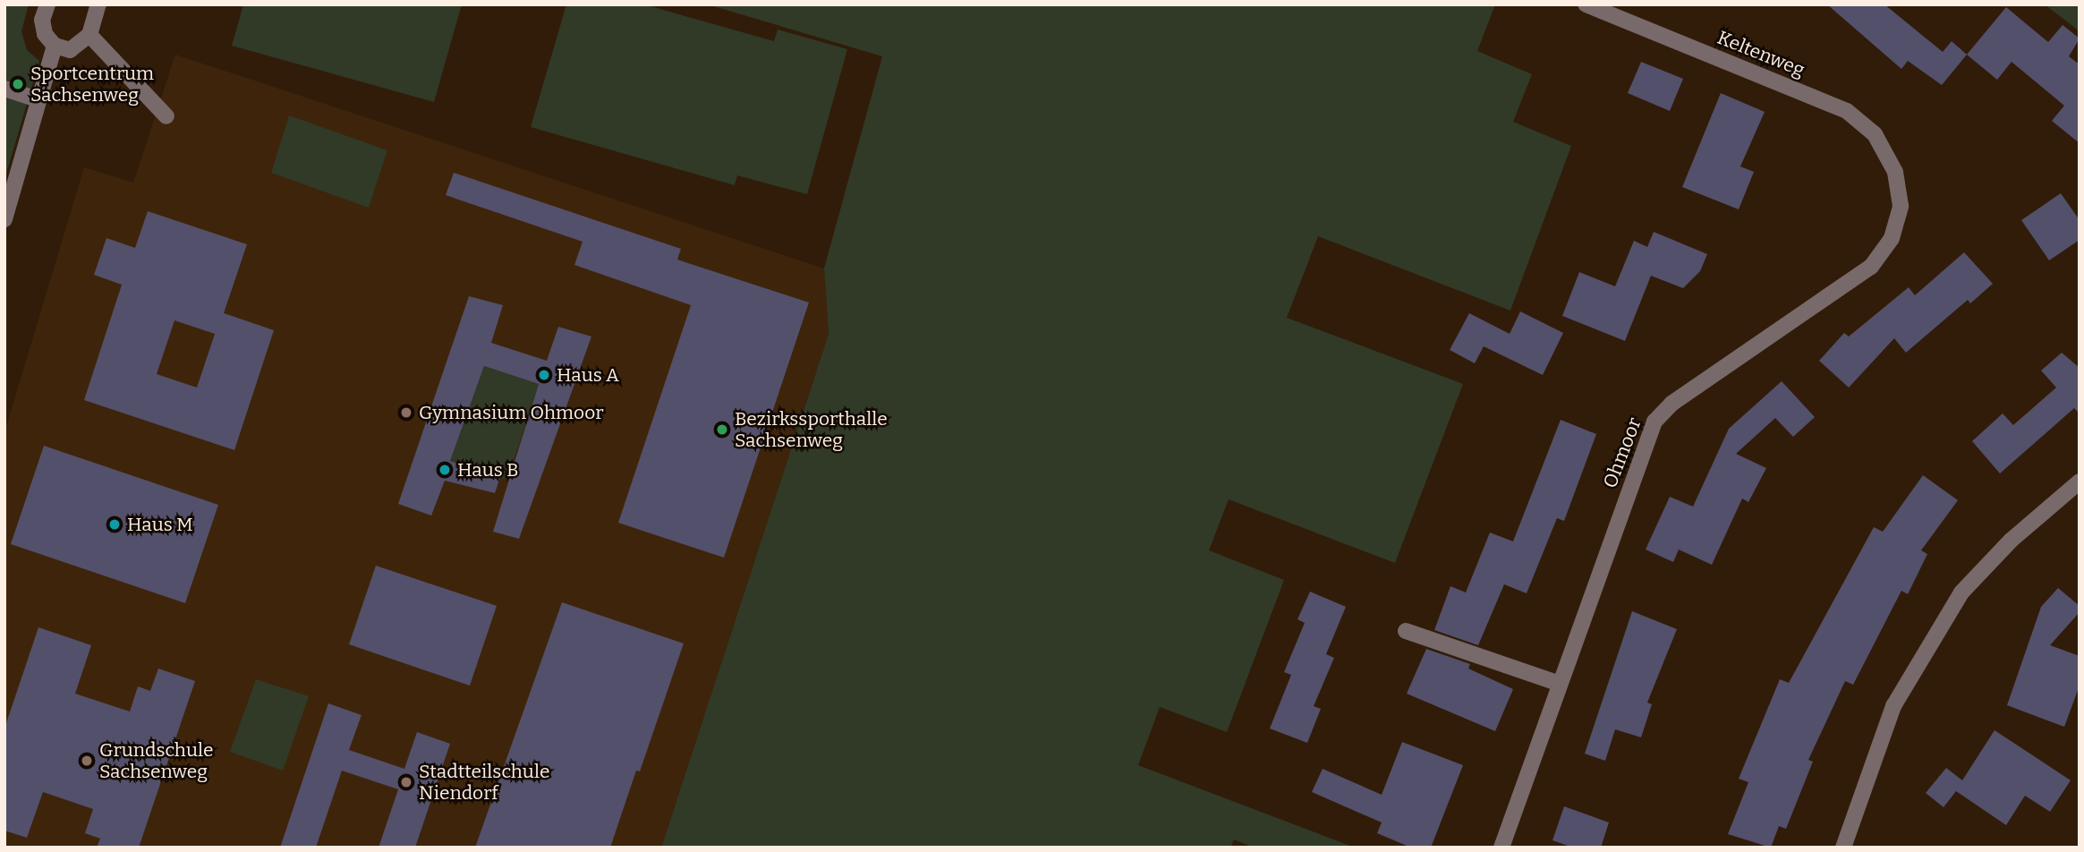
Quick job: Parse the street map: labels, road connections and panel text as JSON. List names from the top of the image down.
{
  "streets": {
    "street": ["Keltenweg", "Ohmoor"]
  },
  "crossings": [
    ["Keltenweg", "Ohmoor"]
  ],
  "places": [
    "Sportcentrum Sachsenweg",
    "Haus A",
    "Gymnasium Ohmoor",
    "Bezirkssporthalle Sachsenweg",
    "Haus B",
    "Haus M",
    "Grundschule Sachsenweg",
    "Stadtteilschule Niendorf"
  ]
}
